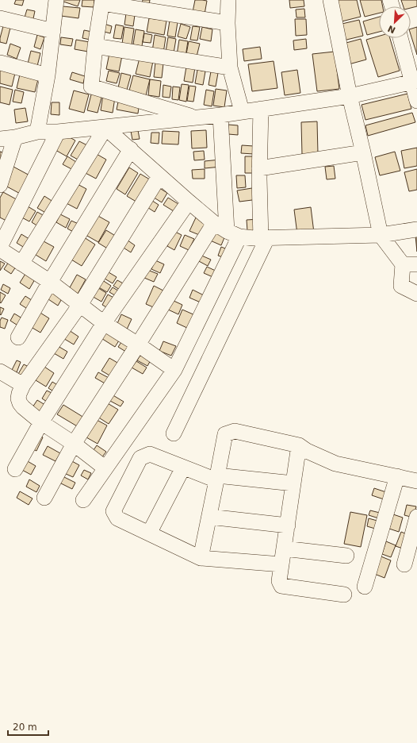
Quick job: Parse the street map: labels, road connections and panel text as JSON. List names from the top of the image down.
{
  "scale_bar": "20 m",
  "north": "bottom left"
}
